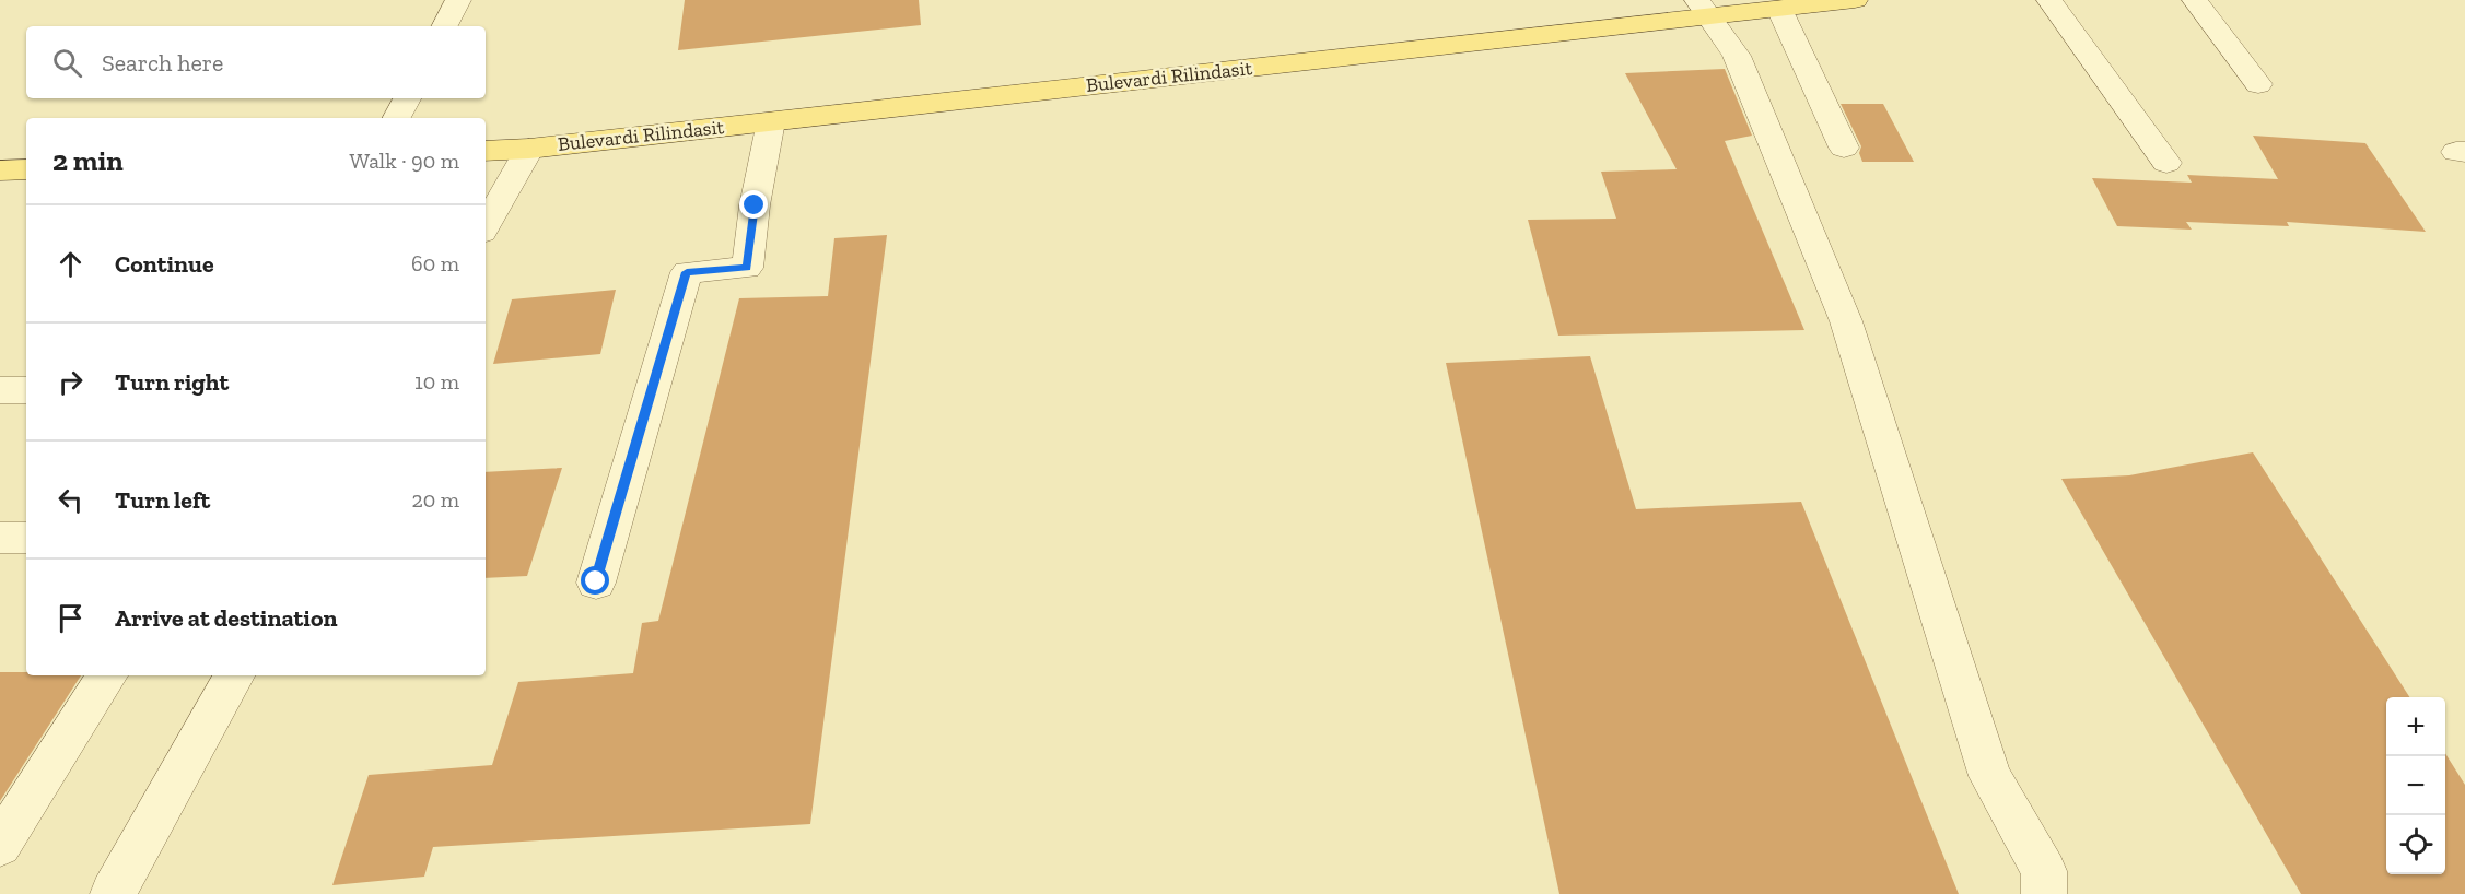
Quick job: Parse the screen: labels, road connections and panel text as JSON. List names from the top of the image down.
{
  "streets": {
    "main road": ["Bulevardi Rilindasit"]
  },
  "page": {
    "search": "Search here",
    "heading": ["2 min", "Walk · 90 m"],
    "list": [
      ["Continue", "60 m"],
      ["Turn right", "10 m"],
      ["Turn left", "20 m"],
      "Arrive at destination"
    ],
    "map_buttons": ["+", "−"]
  }
}
